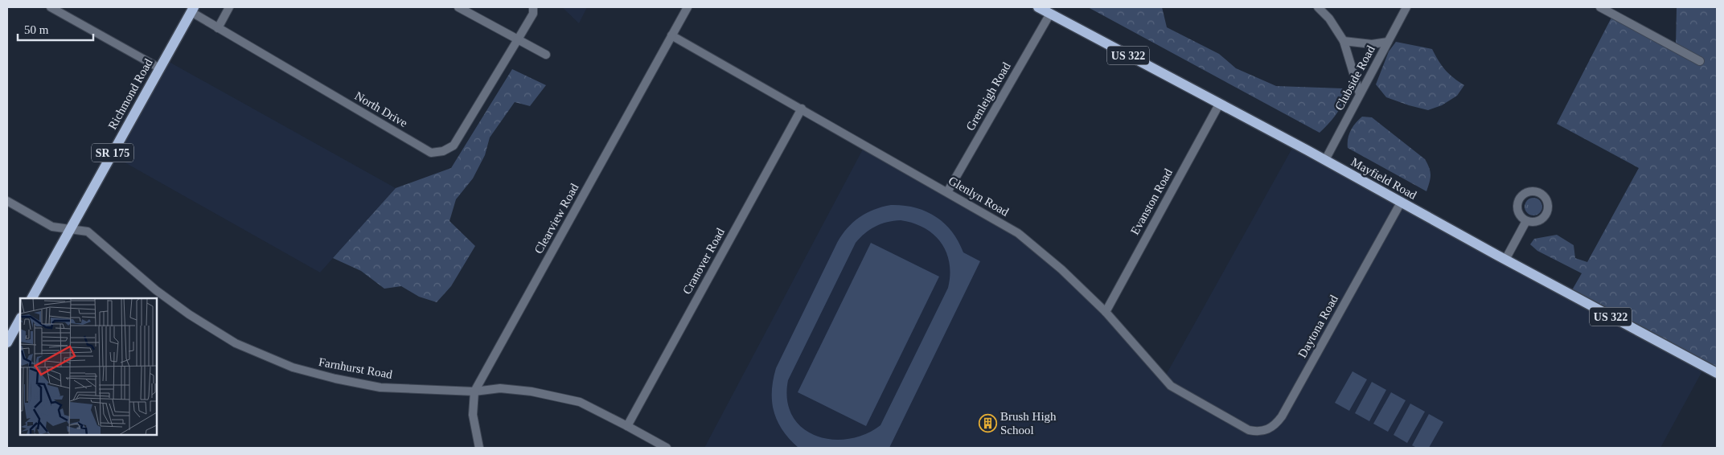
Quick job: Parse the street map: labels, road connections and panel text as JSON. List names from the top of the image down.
{
  "streets": {
    "main road": [
      "US 322",
      "Richmond Road",
      "SR 175",
      "Mayfield Road"
    ],
    "street": [
      "Clubside Road",
      "Grenleigh Road",
      "North Drive",
      "Glenlyn Road",
      "Evanston Road",
      "Clearview Road",
      "Cranover Road",
      "Daytona Road",
      "Farnhurst Road"
    ]
  },
  "crossings": [
    ["Clubside Road", "Mayfield Road"],
    ["Richmond Road", "North Drive"],
    ["Richmond Road", "Farnhurst Road"],
    ["Grenleigh Road", "Mayfield Road"],
    ["Grenleigh Road", "Glenlyn Road"],
    ["Mayfield Road", "Evanston Road"],
    ["Mayfield Road", "Daytona Road"],
    ["Glenlyn Road", "Evanston Road"],
    ["Glenlyn Road", "Clearview Road"],
    ["Glenlyn Road", "Cranover Road"],
    ["Glenlyn Road", "Daytona Road"],
    ["Clearview Road", "Farnhurst Road"],
    ["Cranover Road", "Farnhurst Road"]
  ],
  "places": {
    "building": ["Brush High School"]
  },
  "scale_bar": "50 m"
}
